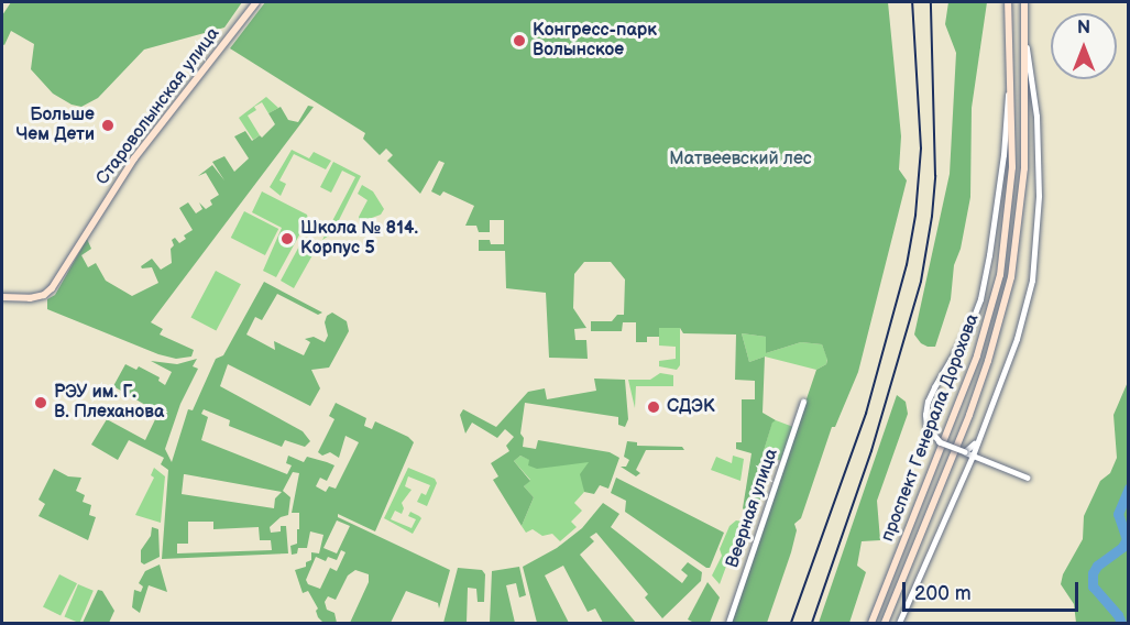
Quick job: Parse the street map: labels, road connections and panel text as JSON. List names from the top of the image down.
{
  "streets": {
    "main road": ["Староволынская улица", "проспект Генерала Дорохова"],
    "street": ["Веерная улица"]
  },
  "parks": ["Матвеевский лес"],
  "places": [
    "Конгресс-парк Волынское",
    "Больше Чем Дети",
    "Школа № 814. Корпус 5",
    "РЭУ им. Г. В. Плеханова",
    "СДЭК"
  ],
  "scale_bar": "200 m",
  "north": "top"
}
